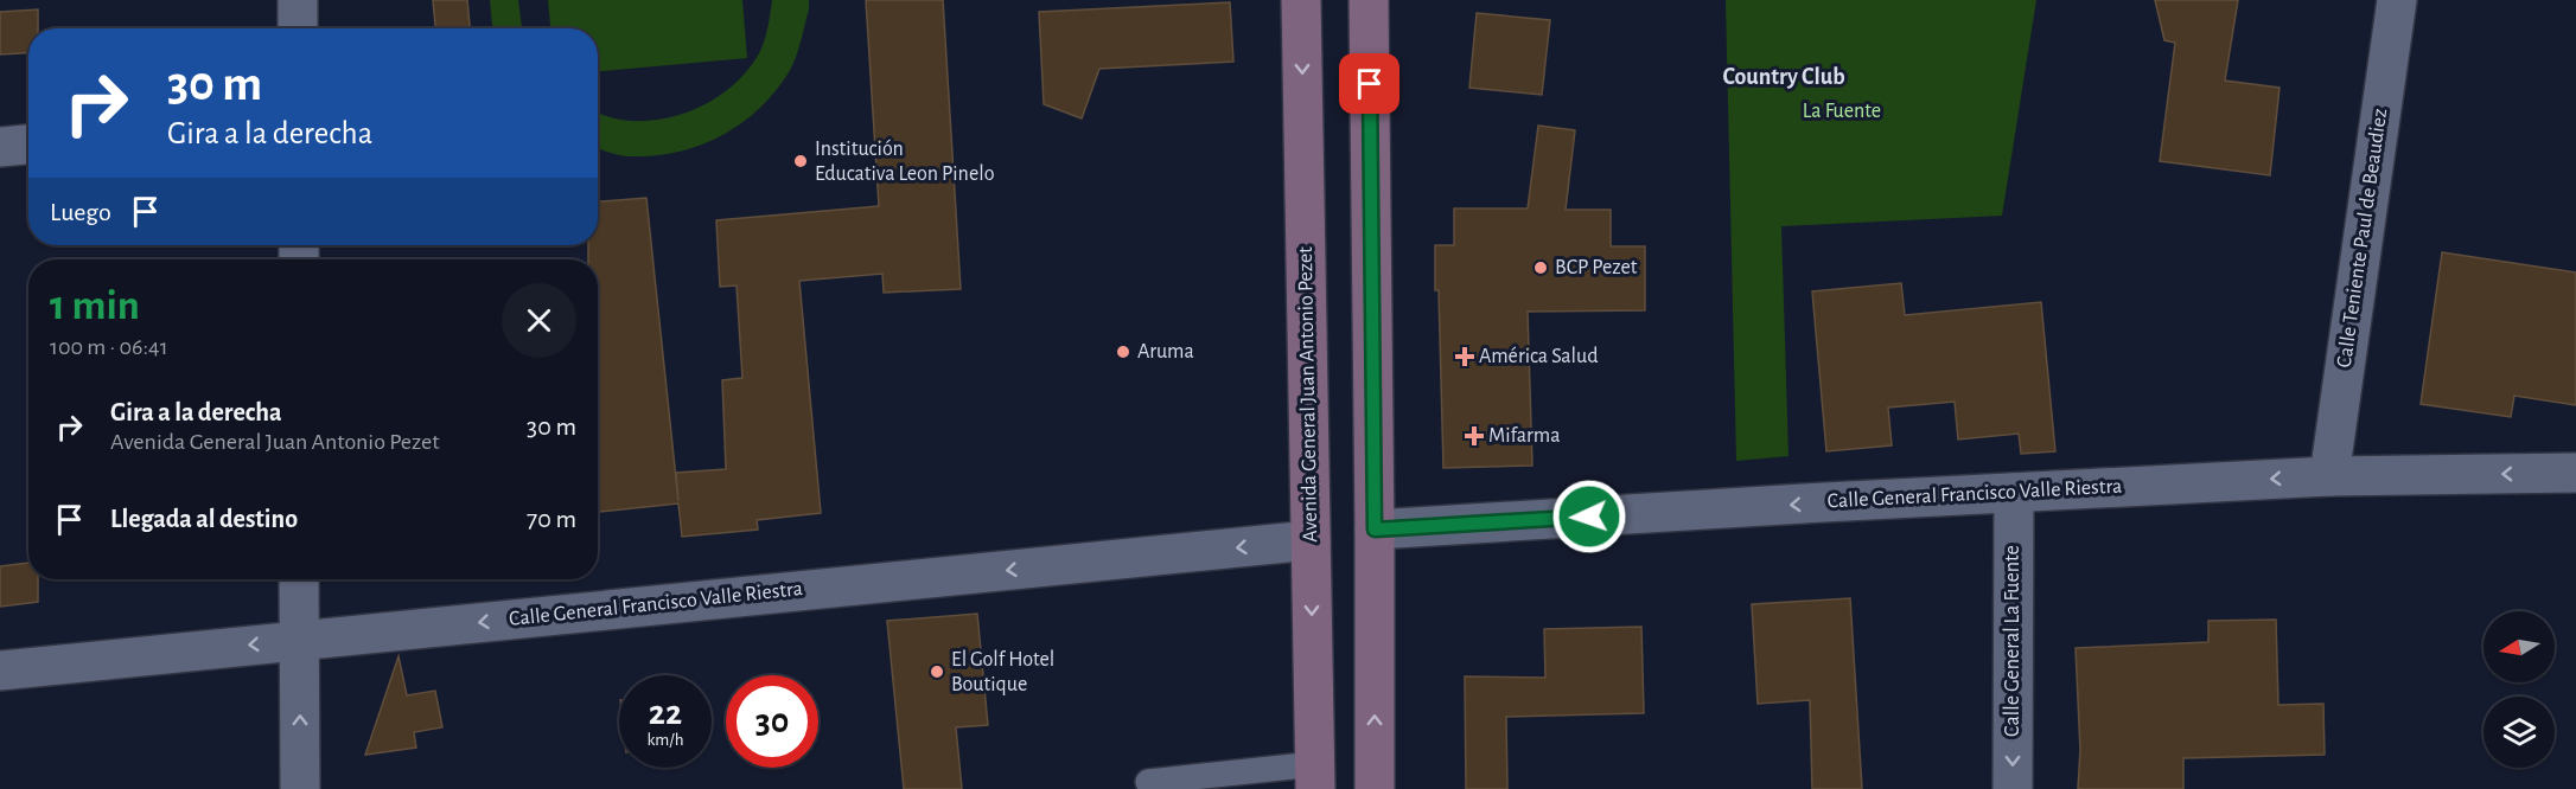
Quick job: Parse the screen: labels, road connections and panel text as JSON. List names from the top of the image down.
{
  "streets": {
    "street": [
      "Calle Teniente Paul de Beaudiez",
      "Avenida General Juan Antonio Pezet",
      "Calle General Francisco Valle Riestra",
      "Calle General La Fuente"
    ]
  },
  "crossings": [
    ["Calle Teniente Paul de Beaudiez", "Calle General Francisco Valle Riestra"],
    ["Avenida General Juan Antonio Pezet", "Calle General Francisco Valle Riestra"],
    ["Calle General Francisco Valle Riestra", "Calle General La Fuente"]
  ],
  "one_way": ["Calle General Francisco Valle Riestra", "Calle General La Fuente"],
  "districts": ["Country Club"],
  "parks": ["La Fuente"],
  "places": {
    "other": [
      "Institución Educativa Leon Pinelo",
      "BCP Pezet",
      "Aruma",
      "El Golf Hotel Boutique"
    ],
    "health": ["América Salud", "Mifarma"]
  },
  "north": "left",
  "page": {
    "turn": ["30 m", "Gira a la derecha"],
    "then": "Luego",
    "heading": ["1 min", "100 m · 06:41"],
    "list": [
      {
        "name": "Gira a la derecha",
        "note": "Avenida General Juan Antonio Pezet",
        "value": "30 m"
      },
      {
        "name": "Llegada al destino",
        "value": "70 m"
      }
    ],
    "speed": "22 km/h",
    "limit": "30"
  }
}
